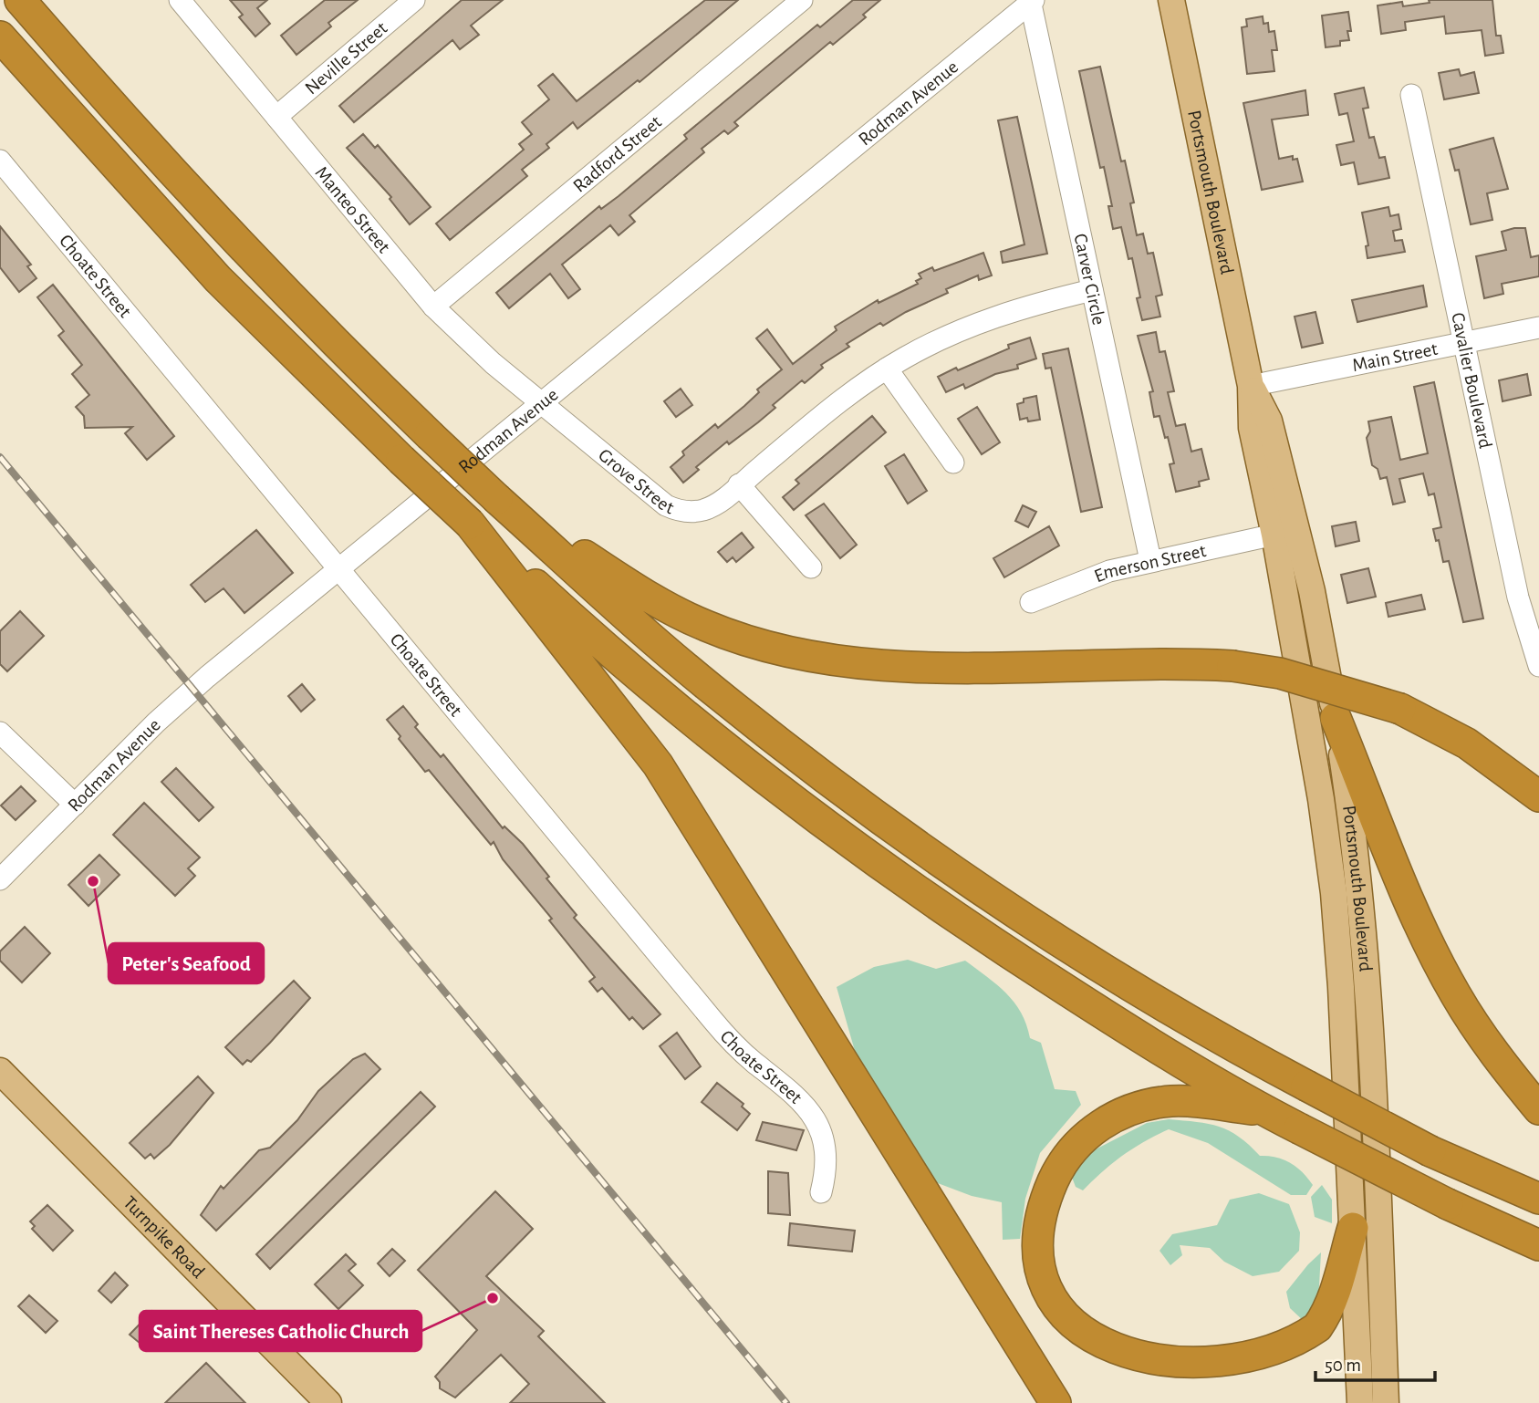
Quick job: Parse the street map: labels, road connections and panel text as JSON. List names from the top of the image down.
{
  "streets": {
    "main road": ["Portsmouth Boulevard", "Turnpike Road"],
    "street": [
      "Neville Street",
      "Rodman Avenue",
      "Radford Street",
      "Manteo Street",
      "Choate Street",
      "Carver Circle",
      "Main Street",
      "Cavalier Boulevard",
      "Grove Street",
      "Emerson Street"
    ]
  },
  "crossings": [
    ["Neville Street", "Manteo Street"],
    ["Rodman Avenue", "Manteo Street"],
    ["Rodman Avenue", "Choate Street"],
    ["Rodman Avenue", "Carver Circle"],
    ["Rodman Avenue", "Grove Street"],
    ["Radford Street", "Manteo Street"],
    ["Portsmouth Boulevard", "Main Street"],
    ["Portsmouth Boulevard", "Emerson Street"],
    ["Manteo Street", "Grove Street"],
    ["Carver Circle", "Grove Street"],
    ["Carver Circle", "Emerson Street"],
    ["Main Street", "Cavalier Boulevard"]
  ],
  "places": ["Peter's Seafood", "Saint Thereses Catholic Church"],
  "scale_bar": "50 m"
}
